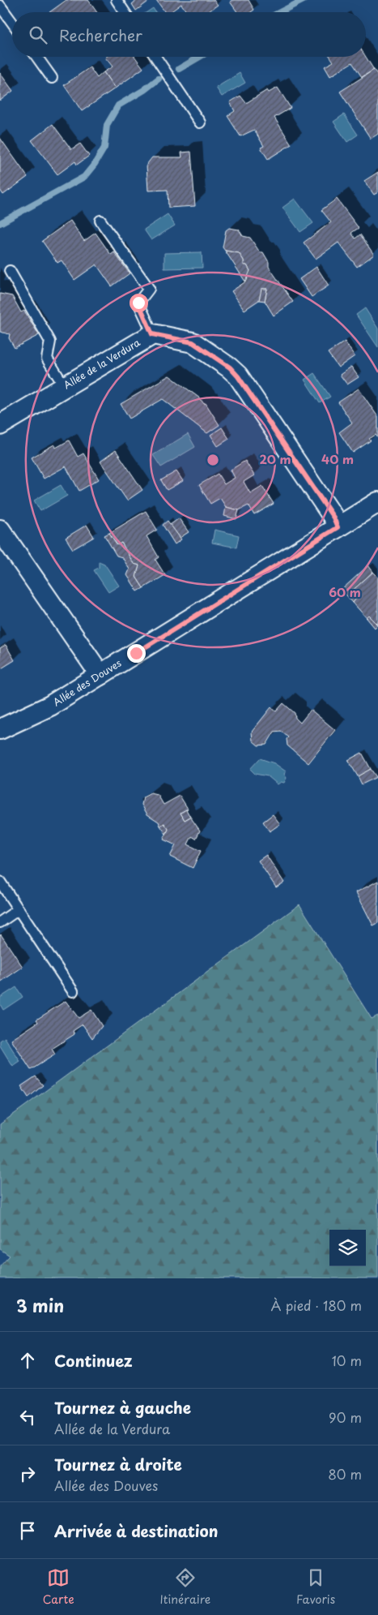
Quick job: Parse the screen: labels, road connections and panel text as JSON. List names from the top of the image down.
{
  "streets": {
    "street": ["Allée de la Verdura", "Allée des Douves"]
  },
  "crossings": [
    ["Allée de la Verdura", "Allée des Douves"]
  ],
  "page": {
    "search": "Rechercher",
    "heading": ["3 min", "À pied · 180 m"],
    "list": [
      ["Continuez", "10 m"],
      ["Tournez à gauche", "Allée de la Verdura", "90 m"],
      ["Tournez à droite", "Allée des Douves", "80 m"],
      "Arrivée à destination"
    ],
    "nav": ["Carte", "Itinéraire", "Favoris"]
  },
  "rings": ["20 m", "40 m", "60 m"]
}
